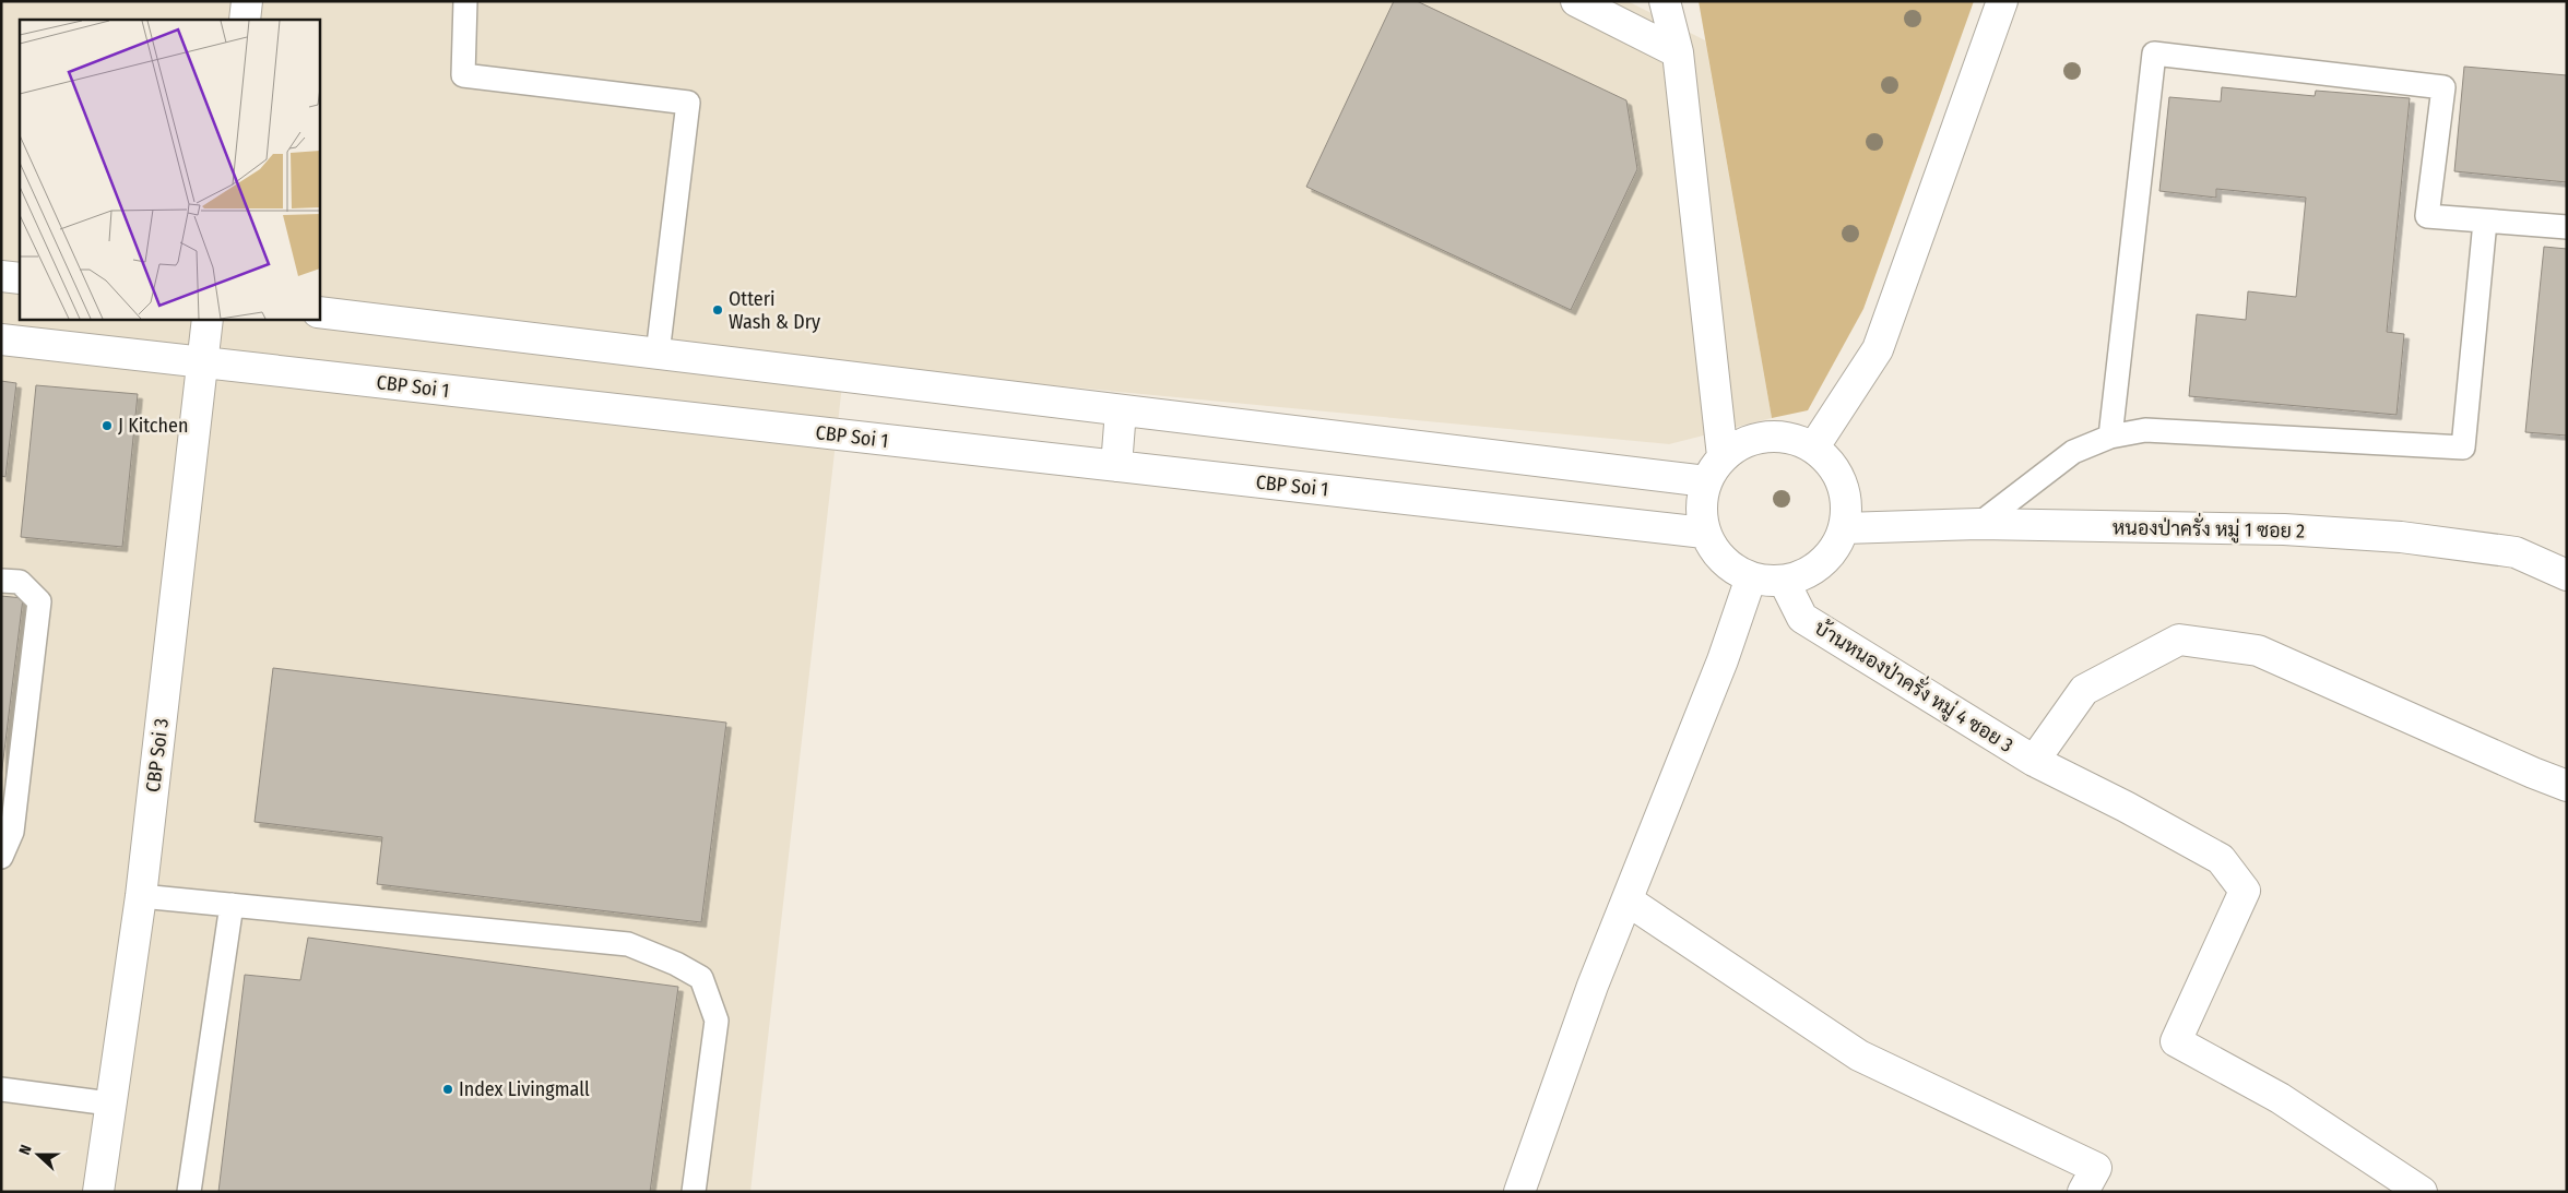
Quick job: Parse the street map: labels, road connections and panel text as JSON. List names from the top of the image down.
{
  "streets": {
    "street": [
      "CBP Soi 1",
      "หนองป่าครั่ง หมู่ 1 ซอย 2",
      "บ้านหนองป่าครั่ง หมู่ 4 ซอย 3",
      "CBP Soi 3"
    ]
  },
  "crossings": [
    ["CBP Soi 1", "หนองป่าครั่ง หมู่ 1 ซอย 2"],
    ["CBP Soi 1", "บ้านหนองป่าครั่ง หมู่ 4 ซอย 3"],
    ["CBP Soi 1", "CBP Soi 3"],
    ["หนองป่าครั่ง หมู่ 1 ซอย 2", "บ้านหนองป่าครั่ง หมู่ 4 ซอย 3"]
  ],
  "places": ["Otteri Wash & Dry", "J Kitchen", "Index Livingmall"],
  "north": "left"
}
